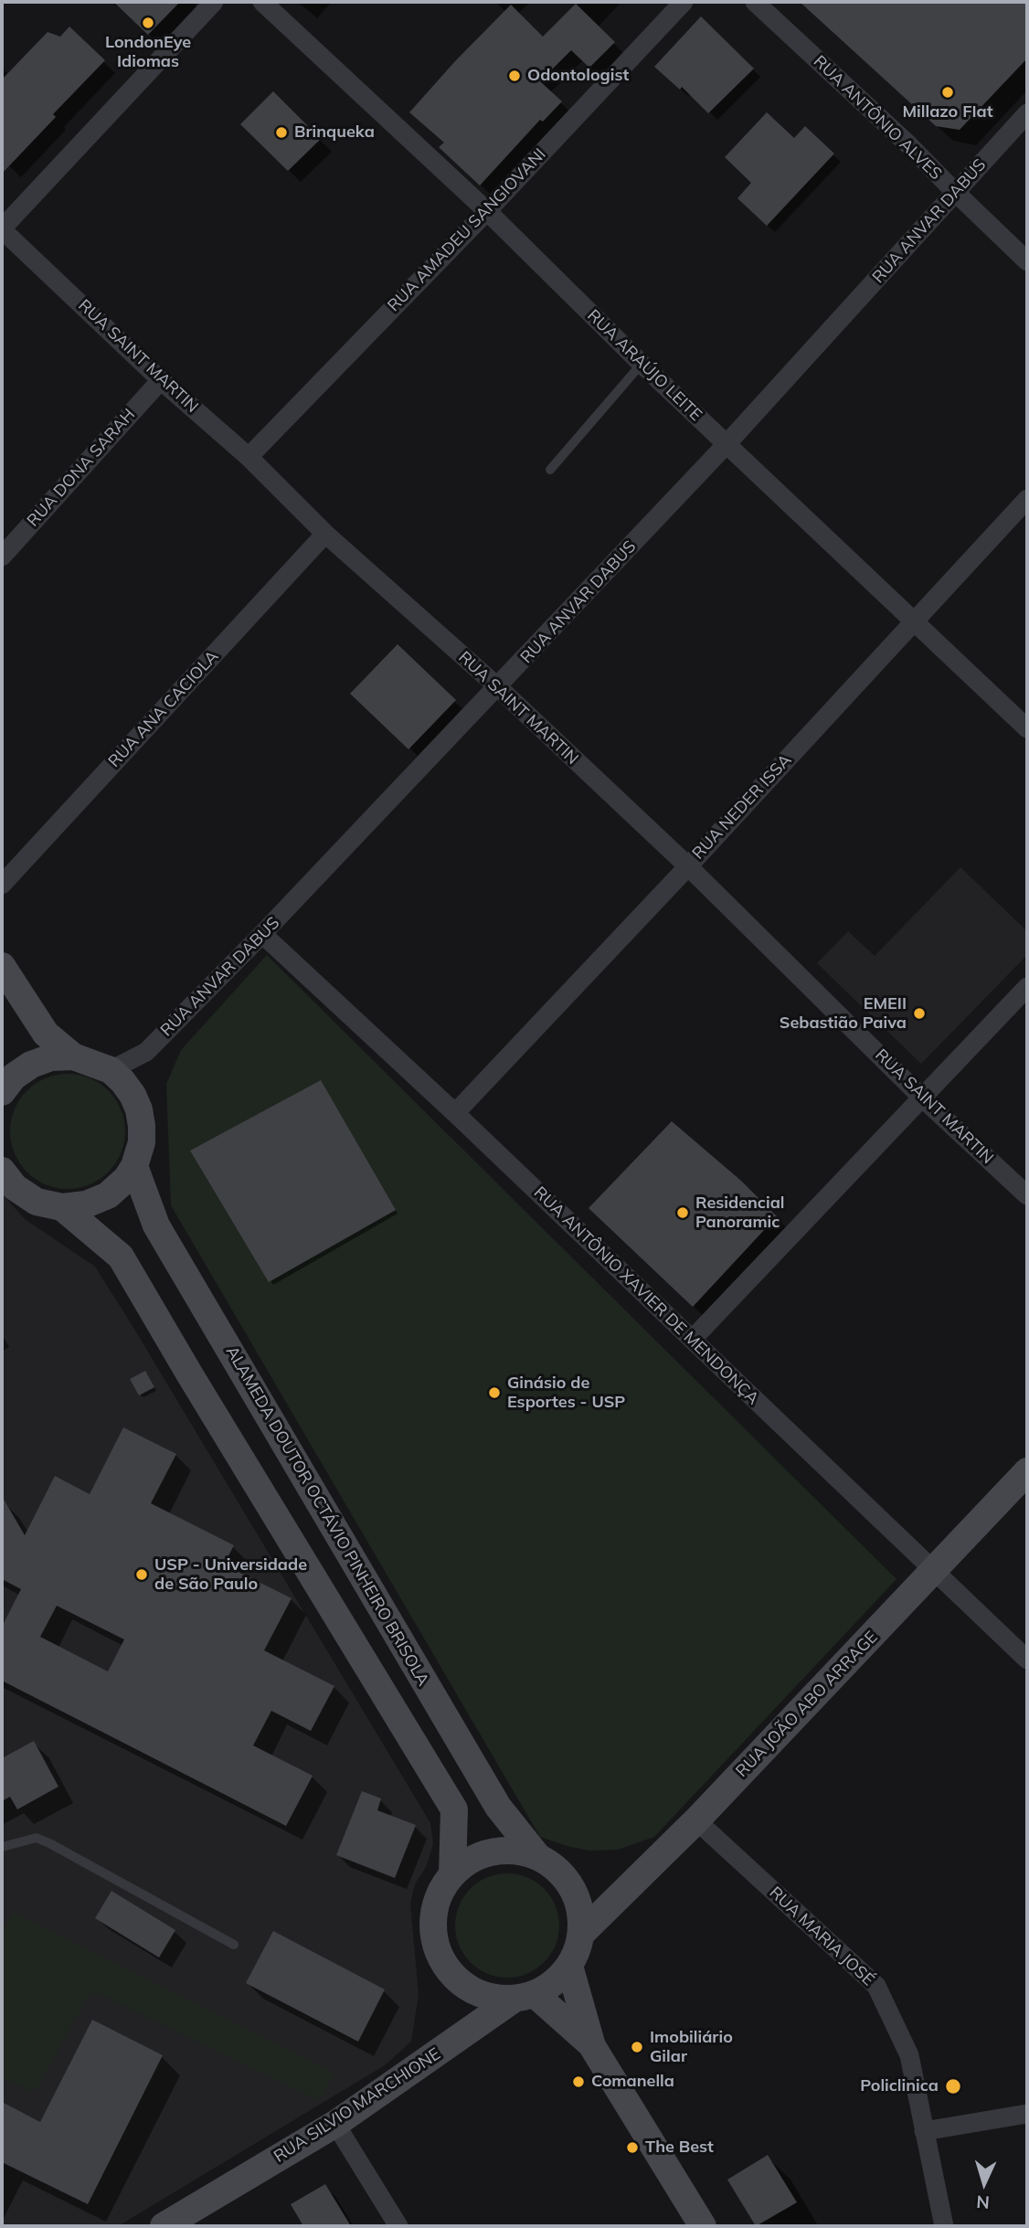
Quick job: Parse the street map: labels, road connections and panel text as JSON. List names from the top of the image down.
{
  "streets": {
    "street": [
      "RUA ANTÔNIO ALVES",
      "RUA ANVAR DABUS",
      "RUA AMADEU SANGIOVANI",
      "RUA SAINT MARTIN",
      "RUA ARAÚJO LEITE",
      "RUA DONA SARAH",
      "RUA ANA CACIOLA",
      "RUA NEDER ISSA",
      "RUA ANTÔNIO XAVIER DE MENDONÇA",
      "ALAMEDA DOUTOR OCTÁVIO PINHEIRO BRISOLA",
      "RUA JOÃO ABO ARRAGE",
      "RUA MARIA JOSÉ",
      "RUA SILVIO MARCHIONE"
    ]
  },
  "crossings": [
    ["RUA ANTÔNIO ALVES", "RUA ANVAR DABUS"],
    ["RUA ANVAR DABUS", "RUA SAINT MARTIN"],
    ["RUA ANVAR DABUS", "RUA ARAÚJO LEITE"],
    ["RUA ANVAR DABUS", "RUA ANTÔNIO XAVIER DE MENDONÇA"],
    ["RUA ANVAR DABUS", "ALAMEDA DOUTOR OCTÁVIO PINHEIRO BRISOLA"],
    ["RUA AMADEU SANGIOVANI", "RUA SAINT MARTIN"],
    ["RUA AMADEU SANGIOVANI", "RUA ARAÚJO LEITE"],
    ["RUA SAINT MARTIN", "RUA DONA SARAH"],
    ["RUA SAINT MARTIN", "RUA ANA CACIOLA"],
    ["RUA SAINT MARTIN", "RUA NEDER ISSA"],
    ["RUA ARAÚJO LEITE", "RUA NEDER ISSA"],
    ["RUA NEDER ISSA", "RUA ANTÔNIO XAVIER DE MENDONÇA"],
    ["RUA ANTÔNIO XAVIER DE MENDONÇA", "RUA JOÃO ABO ARRAGE"],
    ["ALAMEDA DOUTOR OCTÁVIO PINHEIRO BRISOLA", "RUA JOÃO ABO ARRAGE"],
    ["ALAMEDA DOUTOR OCTÁVIO PINHEIRO BRISOLA", "RUA SILVIO MARCHIONE"],
    ["RUA JOÃO ABO ARRAGE", "RUA MARIA JOSÉ"],
    ["RUA JOÃO ABO ARRAGE", "RUA SILVIO MARCHIONE"]
  ],
  "places": [
    "LondonEye Idiomas",
    "Odontologist",
    "Millazo FIat",
    "Brinqueka",
    "EMEII Sebastião Paiva",
    "Residencial Panoramic",
    "Ginásio de Esportes - USP",
    "USP - Universidade de São Paulo",
    "Imobiliário Gilar",
    "Comanella",
    "Policlinica",
    "The Best"
  ],
  "north": "bottom"
}
